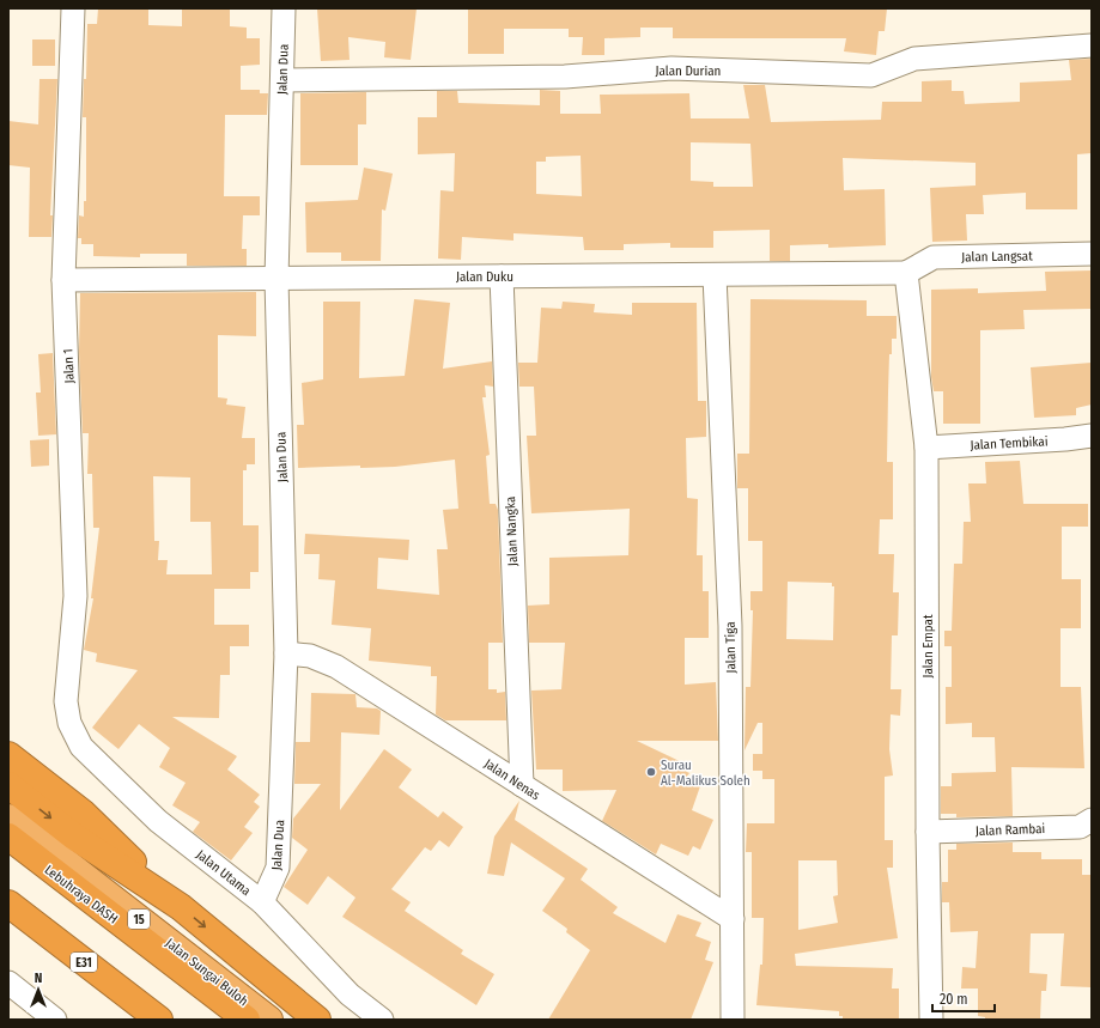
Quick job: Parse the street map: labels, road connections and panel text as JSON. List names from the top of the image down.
{
  "streets": {
    "highway": [
      "Lebuhraya DASH",
      "15",
      "E31",
      "Jalan Sungai Buloh"
    ],
    "street": [
      "Jalan Dua",
      "Jalan Durian",
      "Jalan Langsat",
      "Jalan Duku",
      "Jalan 1",
      "Jalan Tembikai",
      "Jalan Nangka",
      "Jalan Empat",
      "Jalan Tiga",
      "Jalan Nenas",
      "Jalan Rambai",
      "Jalan Utama"
    ]
  },
  "crossings": [
    ["Jalan Dua", "Jalan Durian"],
    ["Jalan Dua", "Jalan Duku"],
    ["Jalan Dua", "Jalan Nenas"],
    ["Jalan Dua", "Jalan Utama"],
    ["Jalan Langsat", "Jalan Duku"],
    ["Jalan Langsat", "Jalan Empat"],
    ["Jalan Duku", "Jalan 1"],
    ["Jalan Duku", "Jalan Nangka"],
    ["Jalan Duku", "Jalan Empat"],
    ["Jalan Duku", "Jalan Tiga"],
    ["Jalan 1", "Jalan Utama"],
    ["Jalan Tembikai", "Jalan Empat"],
    ["Jalan Nangka", "Jalan Nenas"],
    ["Jalan Empat", "Jalan Rambai"],
    ["Jalan Tiga", "Jalan Nenas"]
  ],
  "places": ["Surau Al-Malikus Soleh"],
  "scale_bar": "20 m",
  "north": "top"
}
